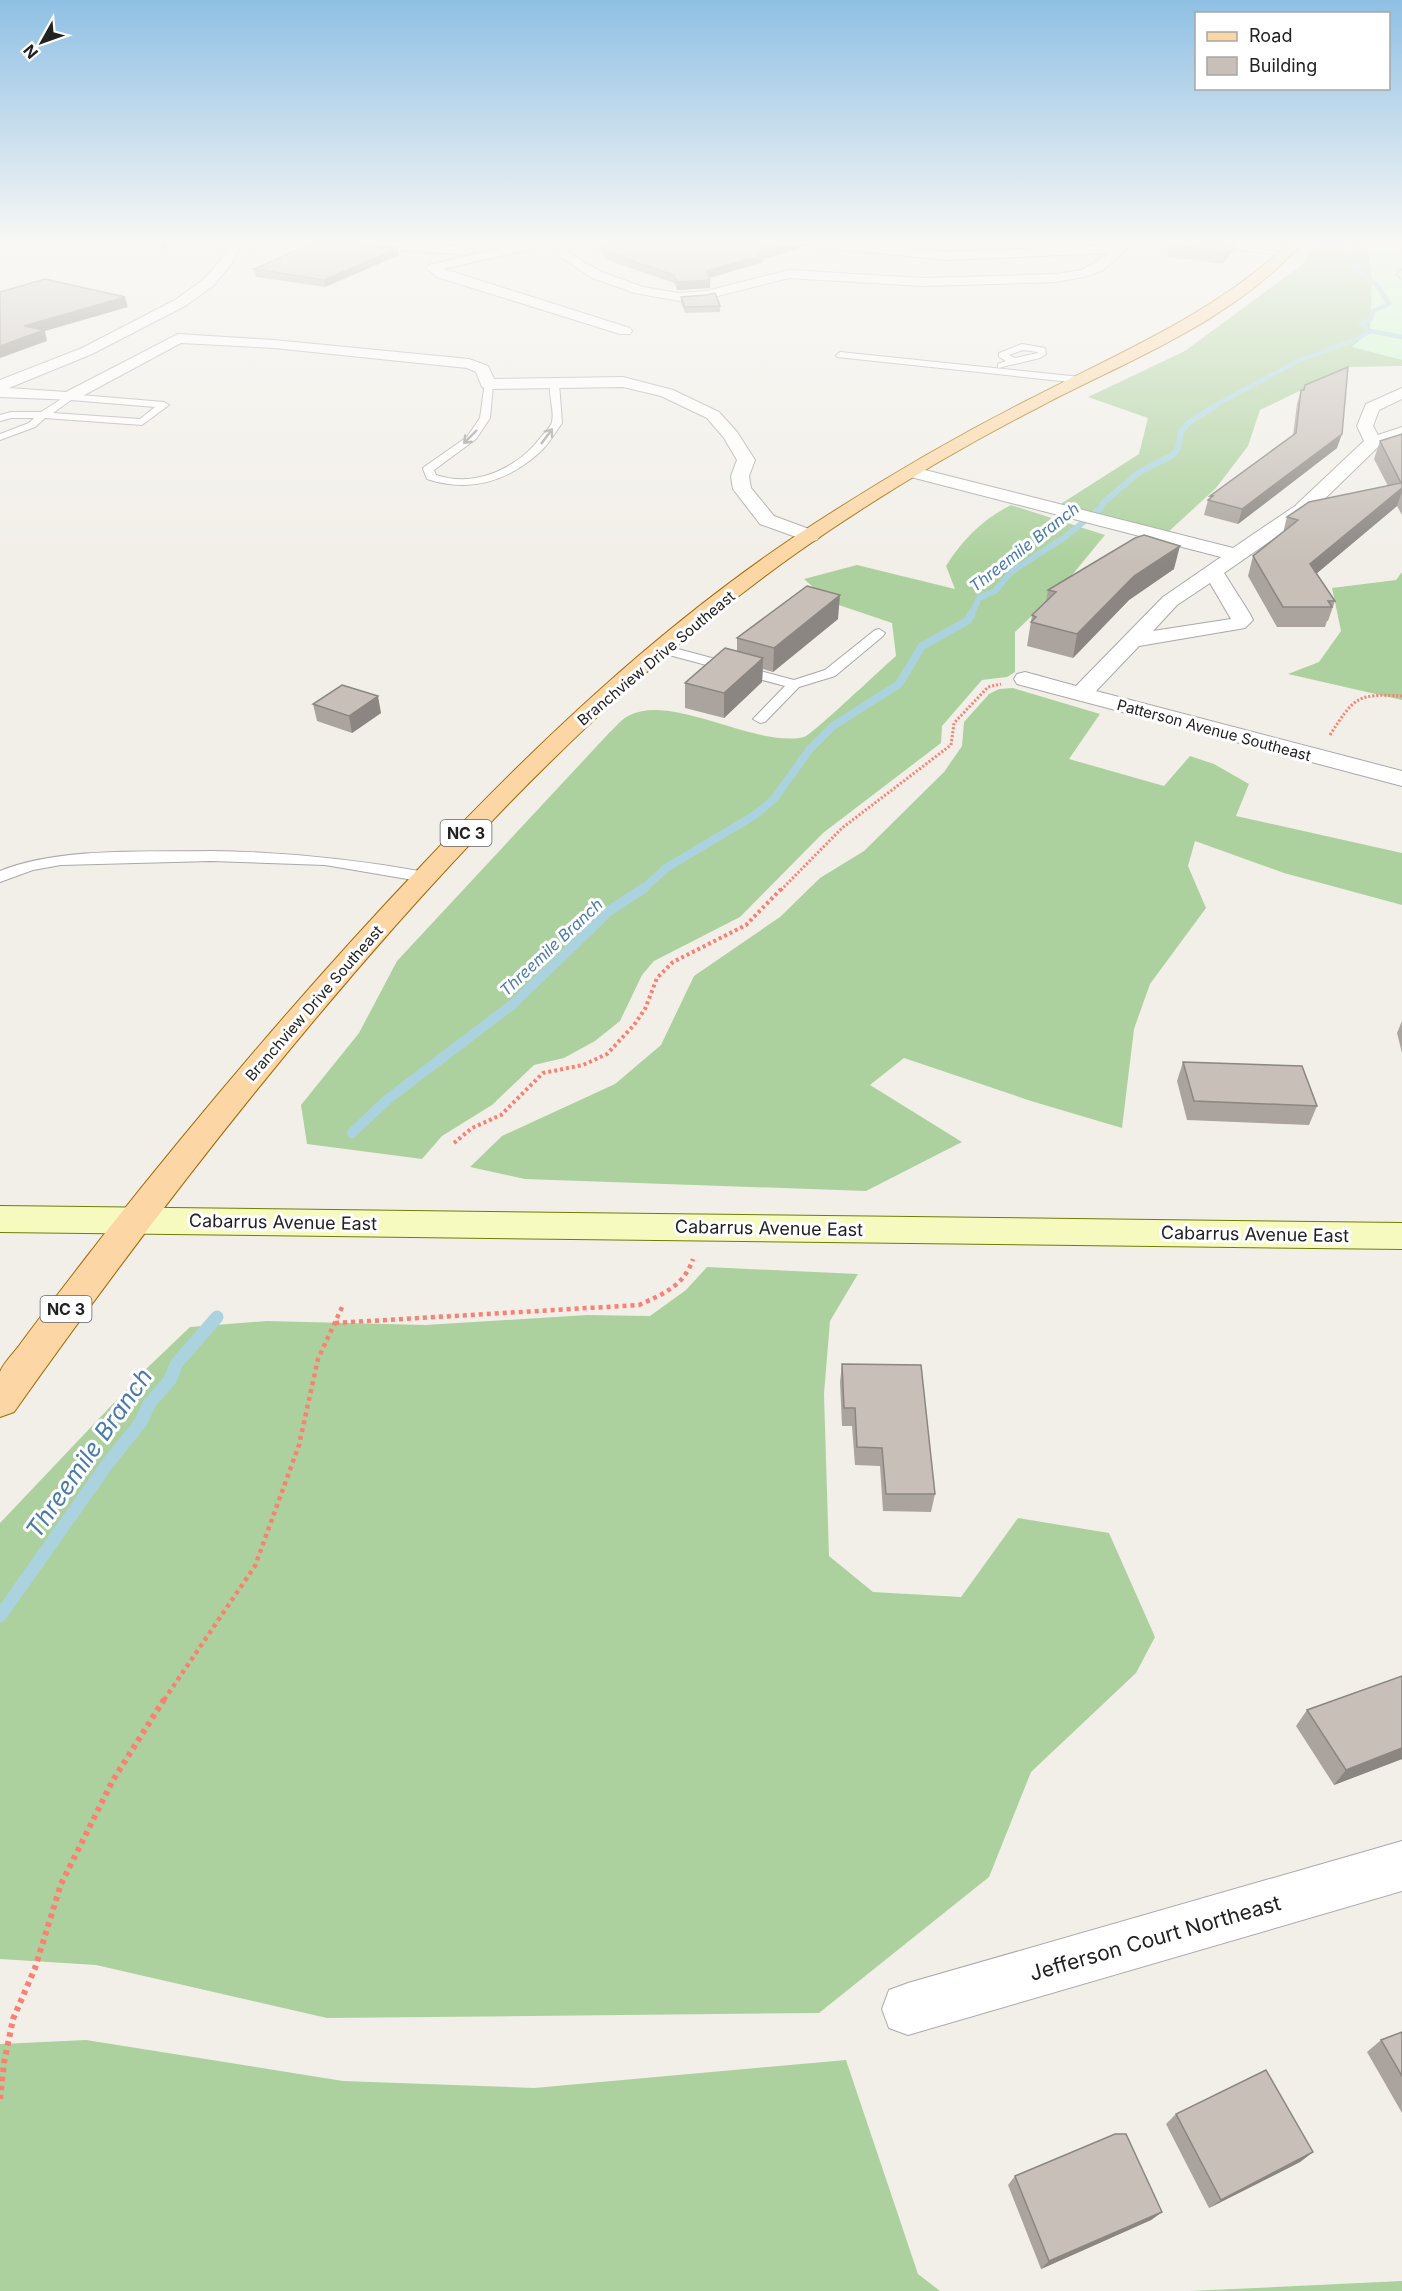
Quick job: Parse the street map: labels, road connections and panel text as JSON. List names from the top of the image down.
{
  "streets": {
    "main road": ["Branchview Drive Southeast", "NC 3", "Cabarrus Avenue East"],
    "street": ["Patterson Avenue Southeast", "Jefferson Court Northeast"]
  },
  "crossings": [
    ["Branchview Drive Southeast", "NC 3"],
    ["Branchview Drive Southeast", "Cabarrus Avenue East"],
    ["NC 3", "Cabarrus Avenue East"]
  ],
  "water": ["Threemile Branch"],
  "legend": ["Road", "Building"],
  "north": "bottom left"
}
